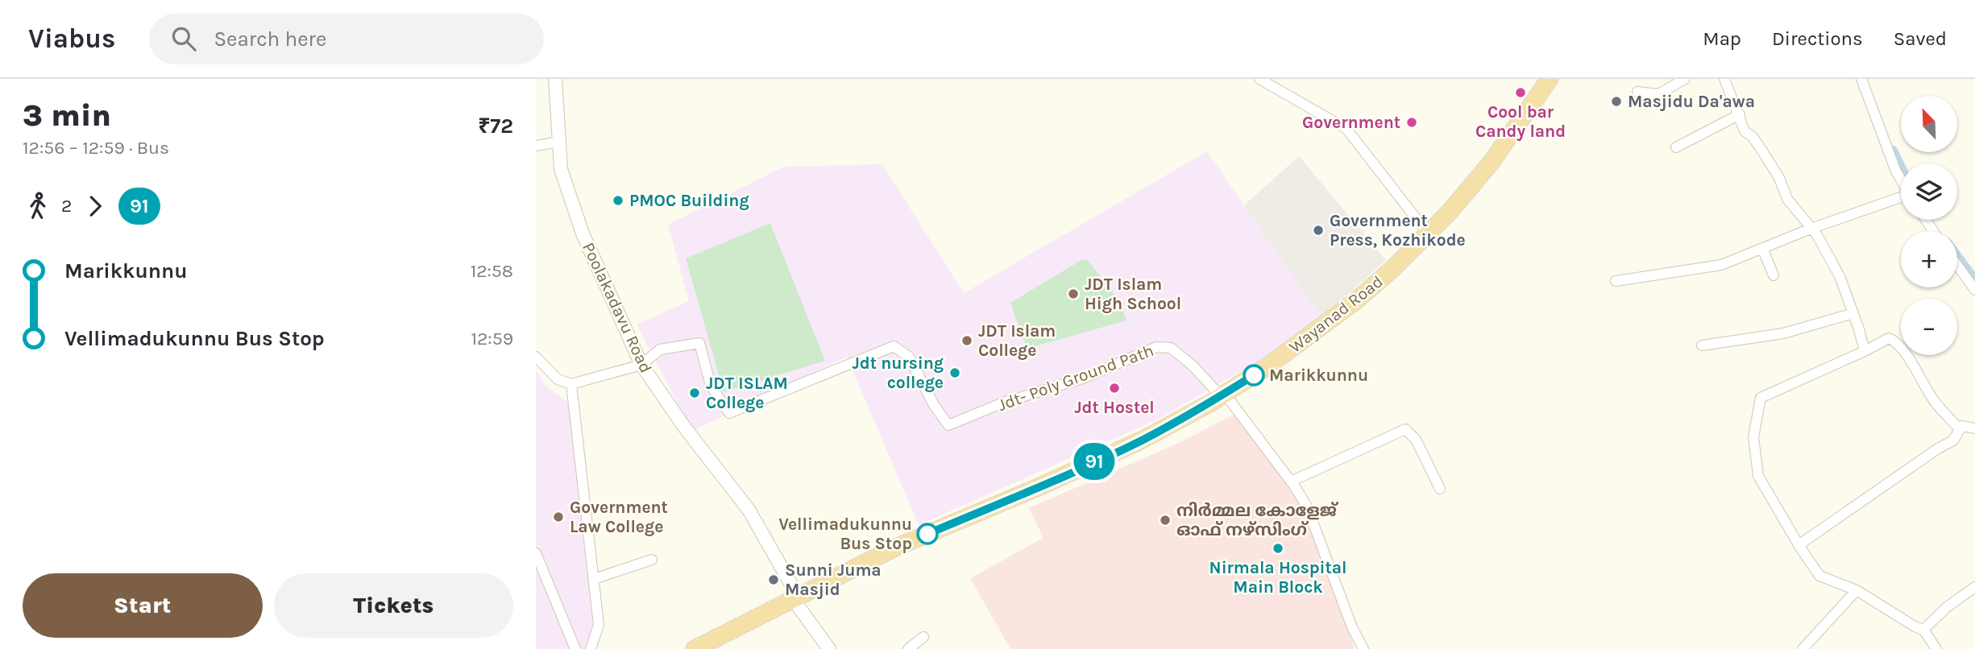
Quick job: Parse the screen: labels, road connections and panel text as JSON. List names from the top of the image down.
{
  "streets": {
    "highway": ["Wayanad Road"],
    "street": ["Poolakadavu Road", "Jdt- Poly Ground Path"]
  },
  "crossings": [
    ["Poolakadavu Road", "Wayanad Road"],
    ["Poolakadavu Road", "Jdt- Poly Ground Path"],
    ["Wayanad Road", "Jdt- Poly Ground Path"]
  ],
  "places": [
    "Cool bar Candy land",
    "Masjidu Da'awa",
    "Government",
    "PMOC Building",
    "Government Press, Kozhikode",
    "JDT Islam High School",
    "JDT Islam College",
    "Jdt nursing college",
    "Marikkunnu",
    "Jdt Hostel",
    "JDT ISLAM College",
    "Government Law College",
    "നിർമ്മല കോളേജ് ഓഫ് നഴ്സിംഗ്",
    "Vellimadukunnu Bus Stop",
    "Nirmala Hospital Main Block",
    "Sunni Juma Masjid"
  ],
  "lines": ["bus line 91"],
  "north": "top left",
  "page": {
    "header": "Viabus",
    "search": "Search here",
    "nav": ["Map", "Directions", "Saved"],
    "heading": ["3 min", "12:56 – 12:59 · Bus", "₹72"],
    "on_map": "91",
    "map_buttons": ["+", "−"],
    "legs": ["2", "91"],
    "list": [
      {
        "name": "Marikkunnu",
        "value": "12:58"
      },
      {
        "name": "Vellimadukunnu Bus Stop",
        "value": "12:59"
      }
    ],
    "buttons": ["Start", "Tickets"]
  }
}
